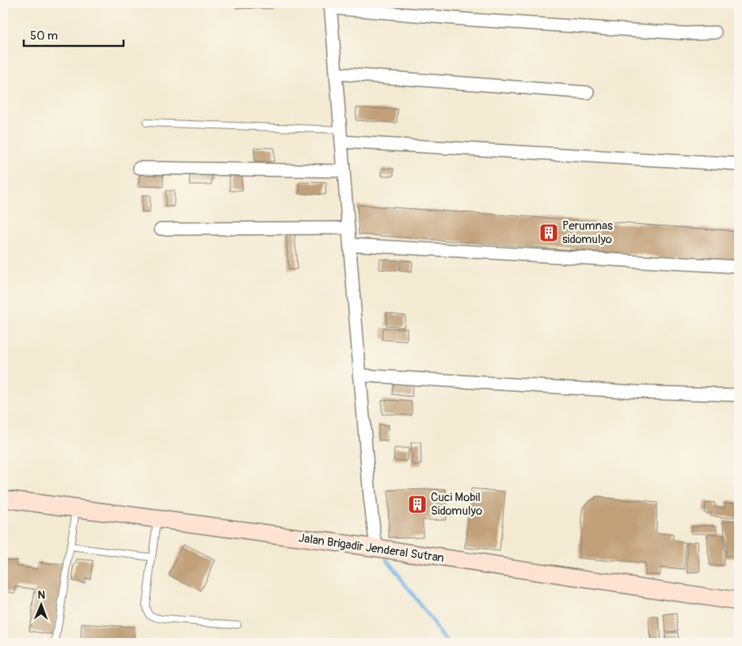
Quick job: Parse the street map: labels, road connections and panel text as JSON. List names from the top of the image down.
{
  "streets": {
    "main road": ["Jalan Brigadir Jenderal Sutran"]
  },
  "places": {
    "building": ["Perumnas sidomulyo", "Cuci Mobil Sidomulyo"]
  },
  "scale_bar": "50 m",
  "north": "top"
}
